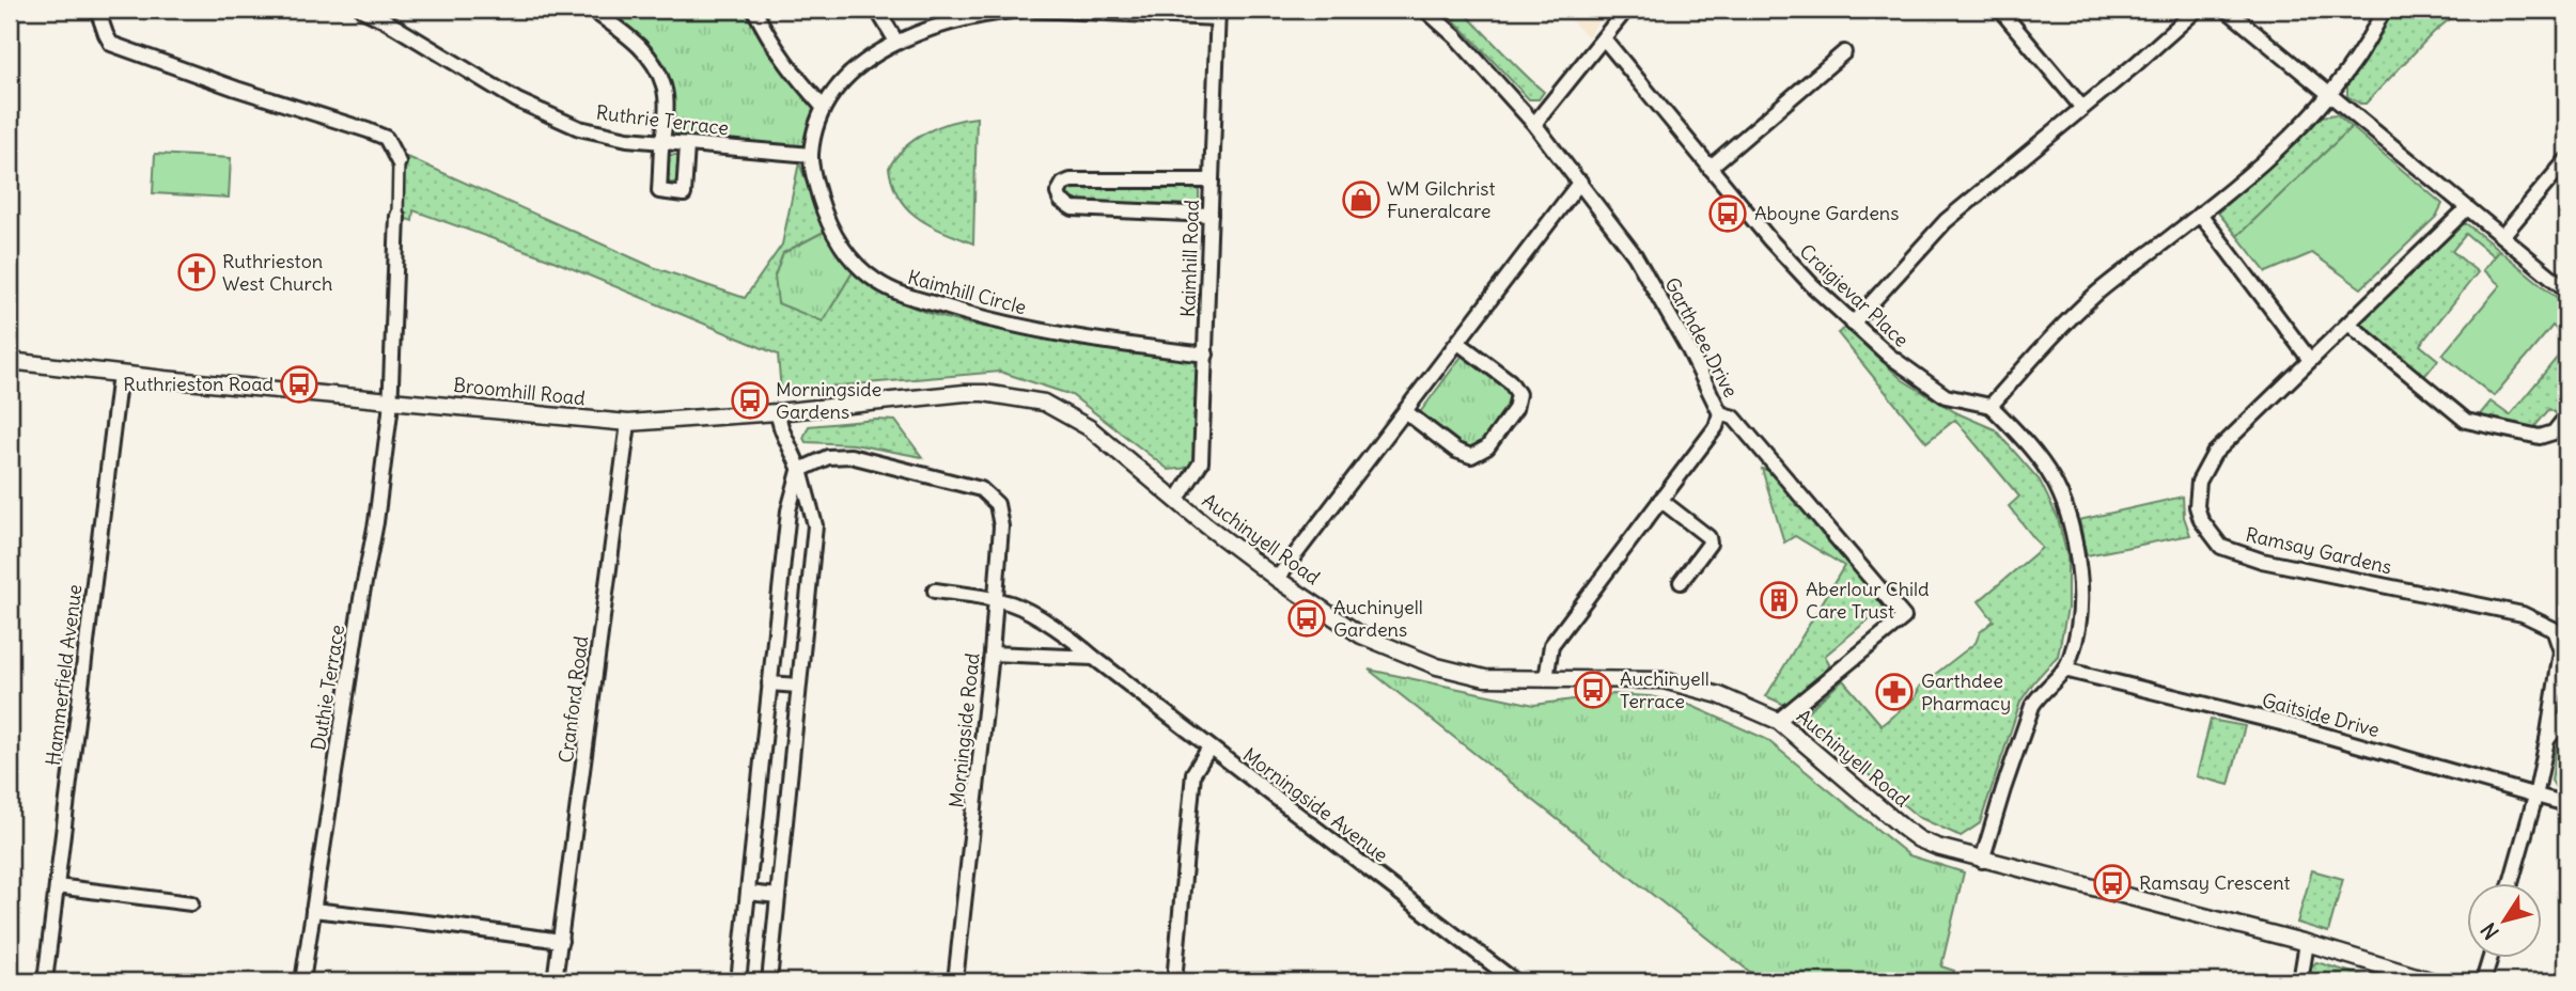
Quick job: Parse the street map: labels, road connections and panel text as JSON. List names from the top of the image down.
{
  "streets": {
    "street": [
      "Ruthrie Terrace",
      "Kaimhill Road",
      "Kaimhill Circle",
      "Craigievar Place",
      "Garthdee Drive",
      "Broomhill Road",
      "Auchinyell Road",
      "Ramsay Gardens",
      "Hammerfield Avenue",
      "Duthie Terrace",
      "Cranford Road",
      "Gaitside Drive",
      "Morningside Road",
      "Morningside Avenue"
    ]
  },
  "crossings": [
    ["Ruthrie Terrace", "Kaimhill Circle"],
    ["Kaimhill Road", "Kaimhill Circle"],
    ["Kaimhill Road", "Auchinyell Road"],
    ["Garthdee Drive", "Auchinyell Road"],
    ["Broomhill Road", "Auchinyell Road"],
    ["Broomhill Road", "Hammerfield Avenue"],
    ["Broomhill Road", "Duthie Terrace"],
    ["Broomhill Road", "Cranford Road"],
    ["Ramsay Gardens", "Gaitside Drive"],
    ["Morningside Road", "Morningside Avenue"]
  ],
  "places": {
    "shop": ["WM Gilchrist Funeralcare"],
    "bus stop": [
      "Aboyne Gardens",
      "Ruthrieston Road",
      "Morningside Gardens",
      "Auchinyell Gardens",
      "Auchinyell Terrace",
      "Ramsay Crescent"
    ],
    "church": ["Ruthrieston West Church"],
    "building": ["Aberlour Child Care Trust"],
    "pharmacy": ["Garthdee Pharmacy"]
  },
  "north": "bottom left"
}
